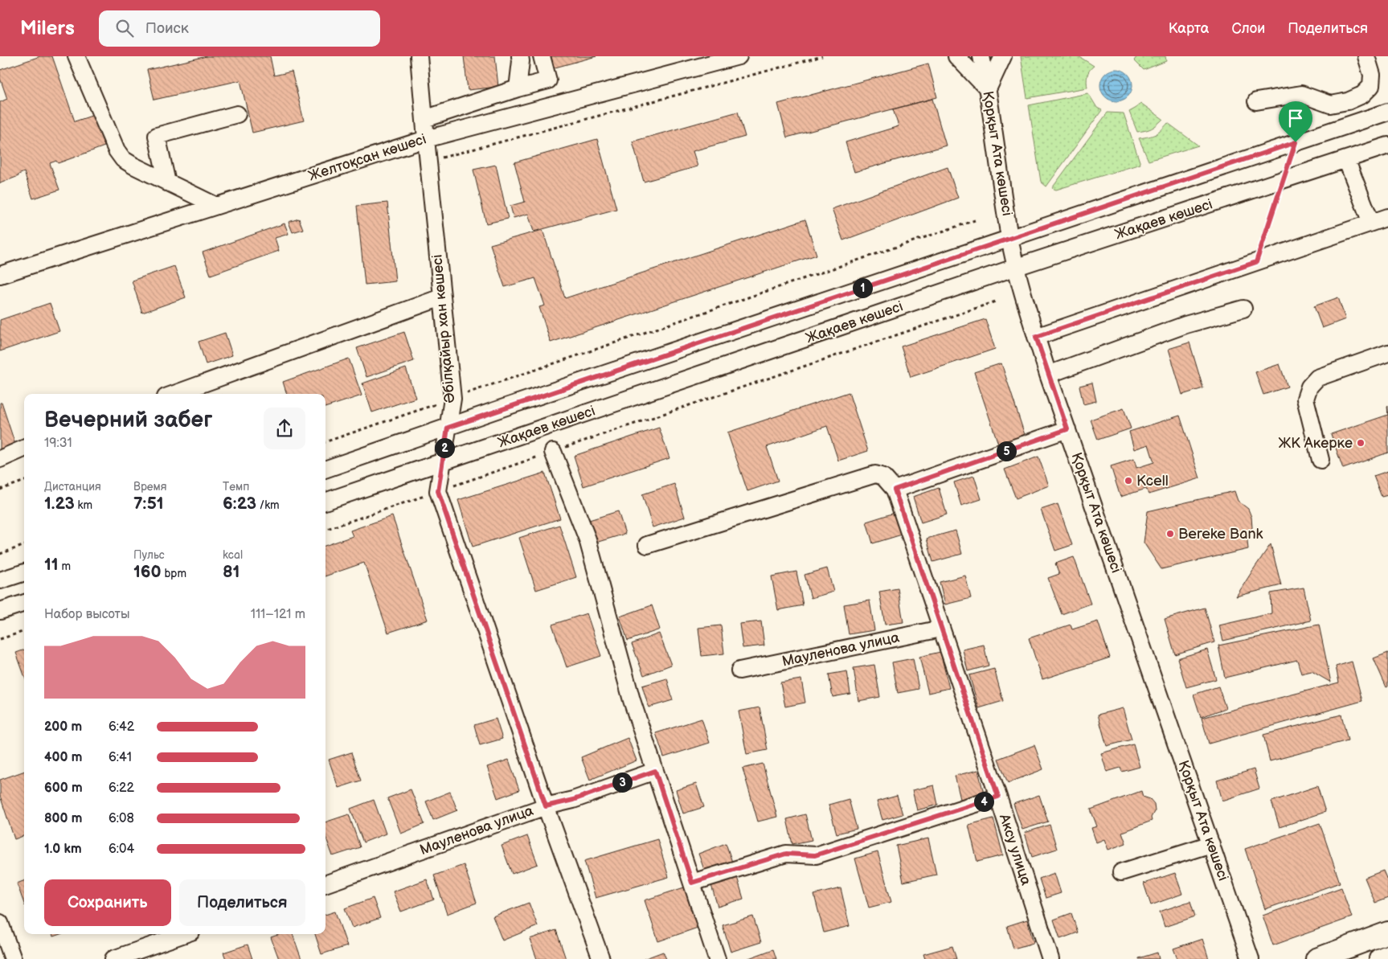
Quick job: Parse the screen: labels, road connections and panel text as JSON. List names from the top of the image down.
{
  "streets": {
    "street": [
      "Қорқыт Ата көшесі",
      "Желтоқсан көшесі",
      "Жақаев көшесі",
      "Әбілқайыр хан көшесі",
      "Мауленова улица",
      "Аксу улица"
    ]
  },
  "crossings": [
    ["Қорқыт Ата көшесі", "Жақаев көшесі"],
    ["Желтоқсан көшесі", "Әбілқайыр хан көшесі"],
    ["Жақаев көшесі", "Әбілқайыр хан көшесі"],
    ["Әбілқайыр хан көшесі", "Мауленова улица"],
    ["Мауленова улица", "Аксу улица"]
  ],
  "places": ["ЖК Акерке", "Kcell", "Bereke Bank"],
  "page": {
    "header": "Milers",
    "search": "Поиск",
    "nav": ["Карта", "Слои", "Поделиться"],
    "pins": [
      "1",
      "2",
      "5",
      "3",
      "4"
    ],
    "heading": ["Вечерний забег", "19:31"],
    "stats": [
      ["Дистанция", "1.23 km"],
      ["Время", "7:51"],
      ["Темп", "6:23 /km"],
      ["11 m"],
      ["Пульс", "160 bpm"],
      ["kcal", "81"]
    ],
    "chart": ["Набор высоты", "111–121 m"],
    "list": [
      {
        "name": "200 m",
        "note": "6:42"
      },
      {
        "name": "400 m",
        "note": "6:41"
      },
      {
        "name": "600 m",
        "note": "6:22"
      },
      {
        "name": "800 m",
        "note": "6:08"
      },
      {
        "name": "1.0 km",
        "note": "6:04"
      }
    ],
    "buttons": ["Сохранить", "Поделиться"]
  }
}
